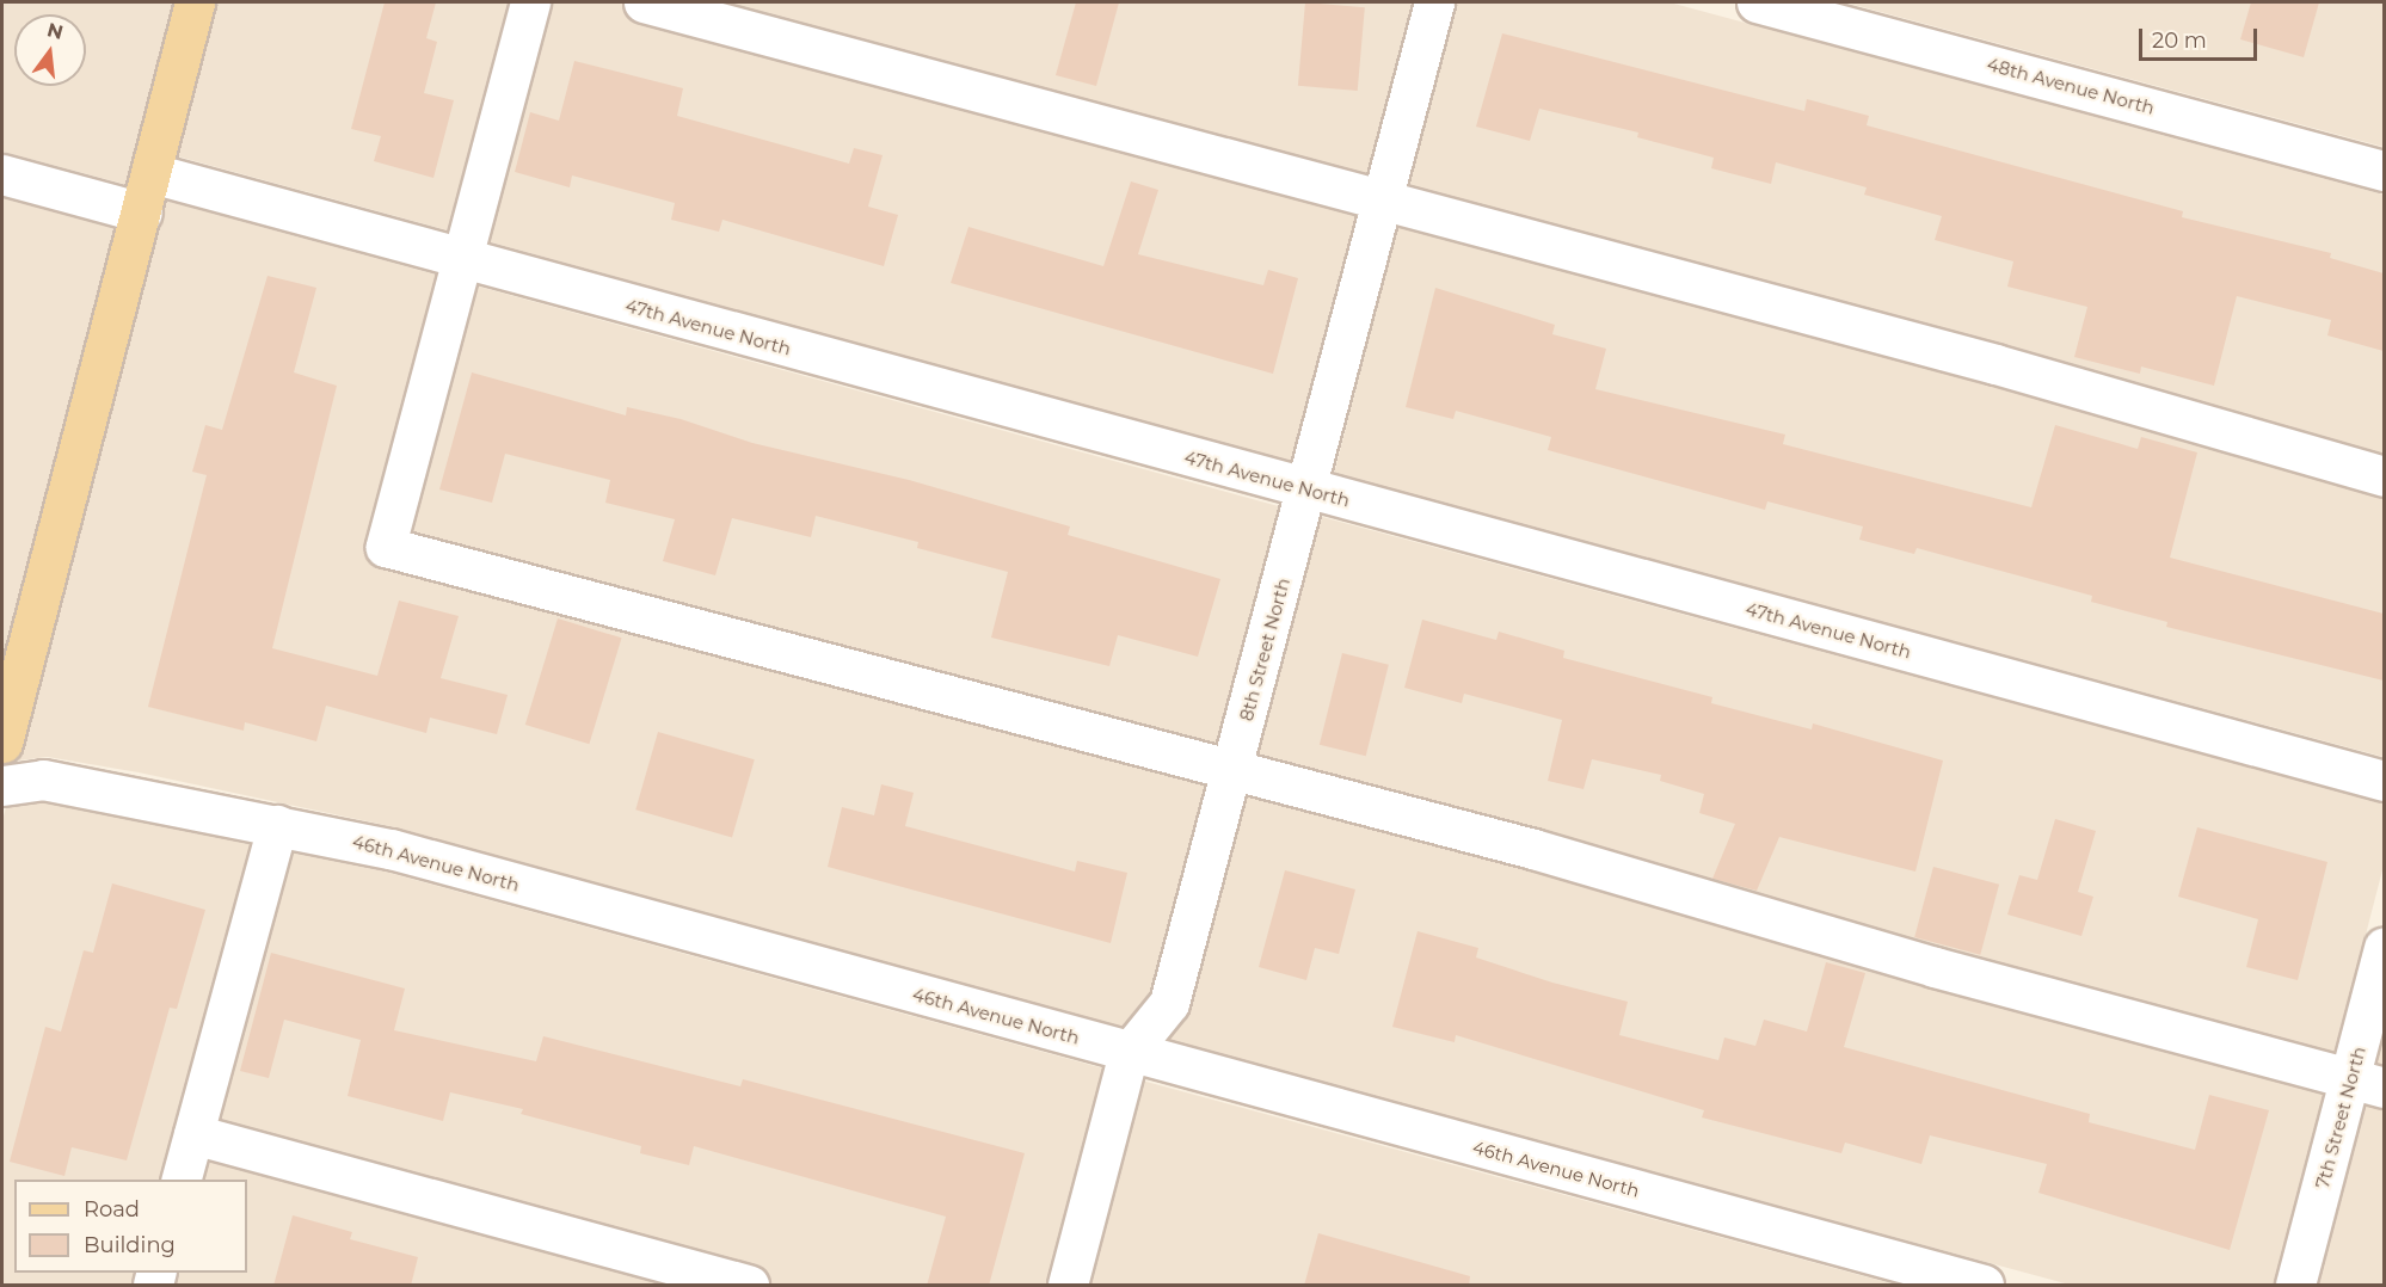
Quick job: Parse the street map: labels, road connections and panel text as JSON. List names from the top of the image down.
{
  "streets": {
    "street": [
      "48th Avenue North",
      "47th Avenue North",
      "8th Street North",
      "46th Avenue North",
      "7th Street North"
    ]
  },
  "crossings": [
    ["47th Avenue North", "8th Street North"],
    ["8th Street North", "46th Avenue North"]
  ],
  "legend": ["Road", "Building"],
  "scale_bar": "20 m",
  "north": "top"
}
